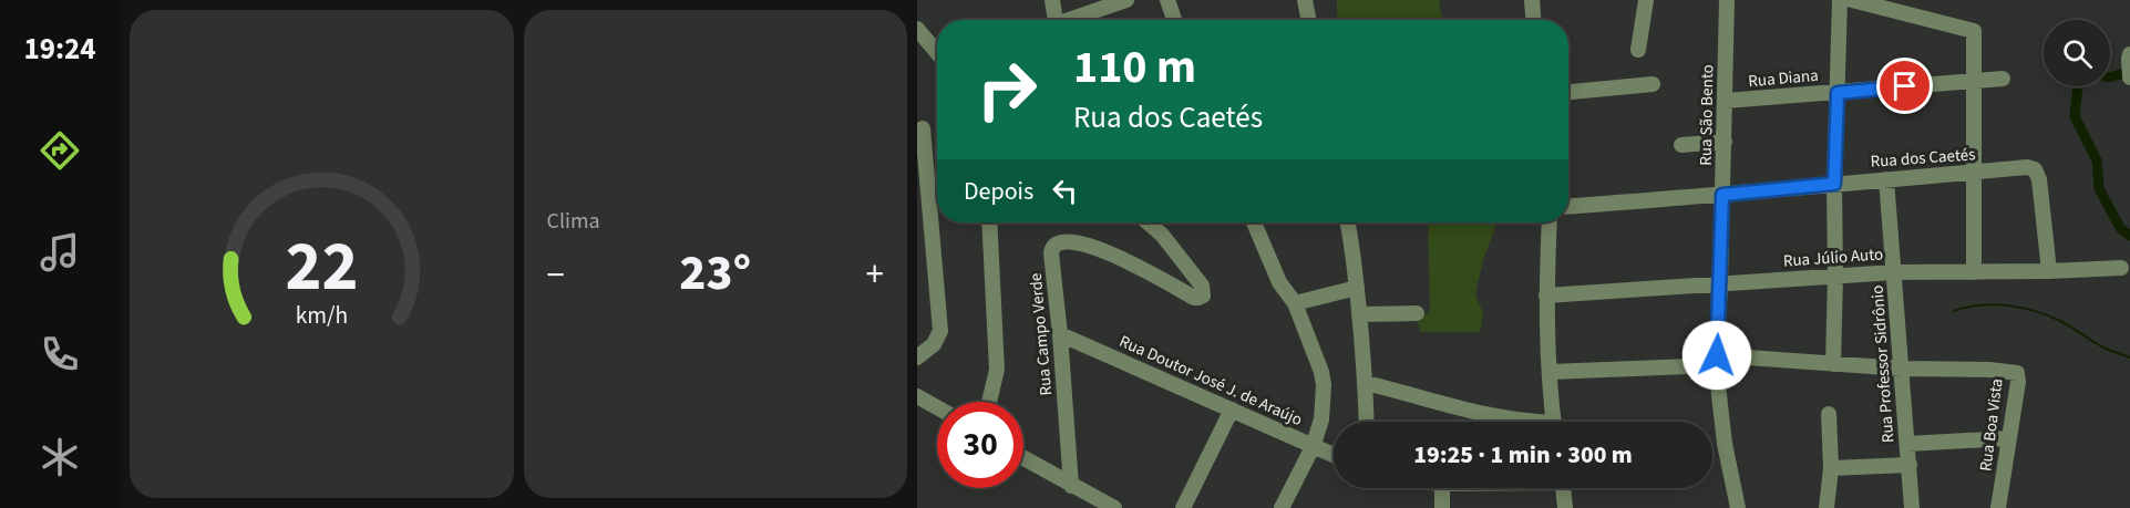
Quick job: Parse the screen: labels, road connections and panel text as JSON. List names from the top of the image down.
{
  "streets": {
    "street": [
      "Rua Diana",
      "Rua São Bento",
      "Rua dos Caetés",
      "Rua Júlio Auto",
      "Rua Campo Verde",
      "Rua Professor Sidrônio",
      "Rua Doutor José J. de Araújo",
      "Rua Boa Vista"
    ]
  },
  "crossings": [
    ["Rua Diana", "Rua São Bento"],
    ["Rua São Bento", "Rua dos Caetés"],
    ["Rua São Bento", "Rua Júlio Auto"],
    ["Rua dos Caetés", "Rua Júlio Auto"],
    ["Rua dos Caetés", "Rua Professor Sidrônio"],
    ["Rua Júlio Auto", "Rua Professor Sidrônio"],
    ["Rua Campo Verde", "Rua Doutor José J. de Araújo"],
    ["Rua Professor Sidrônio", "Rua Boa Vista"]
  ],
  "page": {
    "tabs": "19:24",
    "tile": "Clima",
    "turn": ["110 m", "Rua dos Caetés"],
    "then": "Depois",
    "heat": ["−", "23°", "+"],
    "limit": "30",
    "trip": "19:25 · 1 min · 300 m",
    "gauge": ["22", "km/h"]
  }
}
